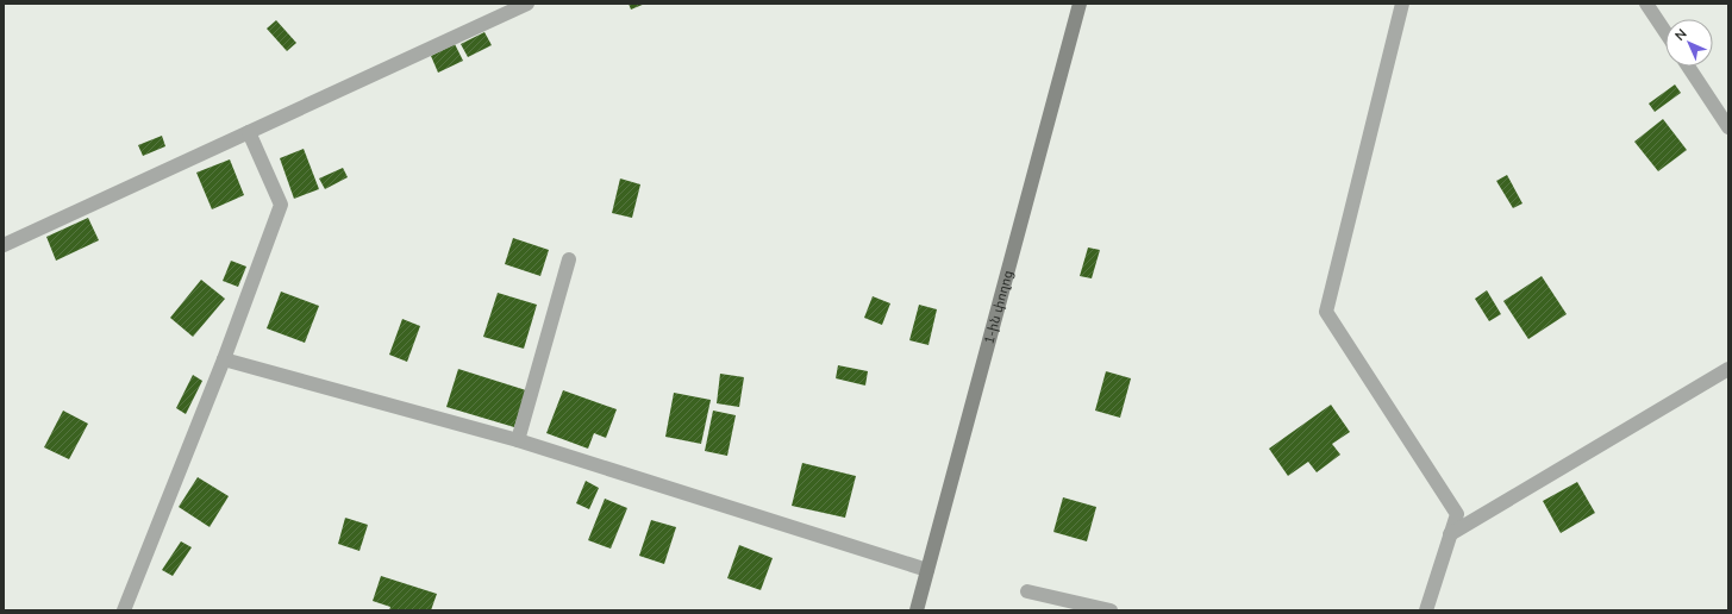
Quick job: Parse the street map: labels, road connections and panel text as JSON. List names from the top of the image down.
{
  "streets": {
    "main road": ["1-ին փողոց"]
  },
  "north": "top left"
}
